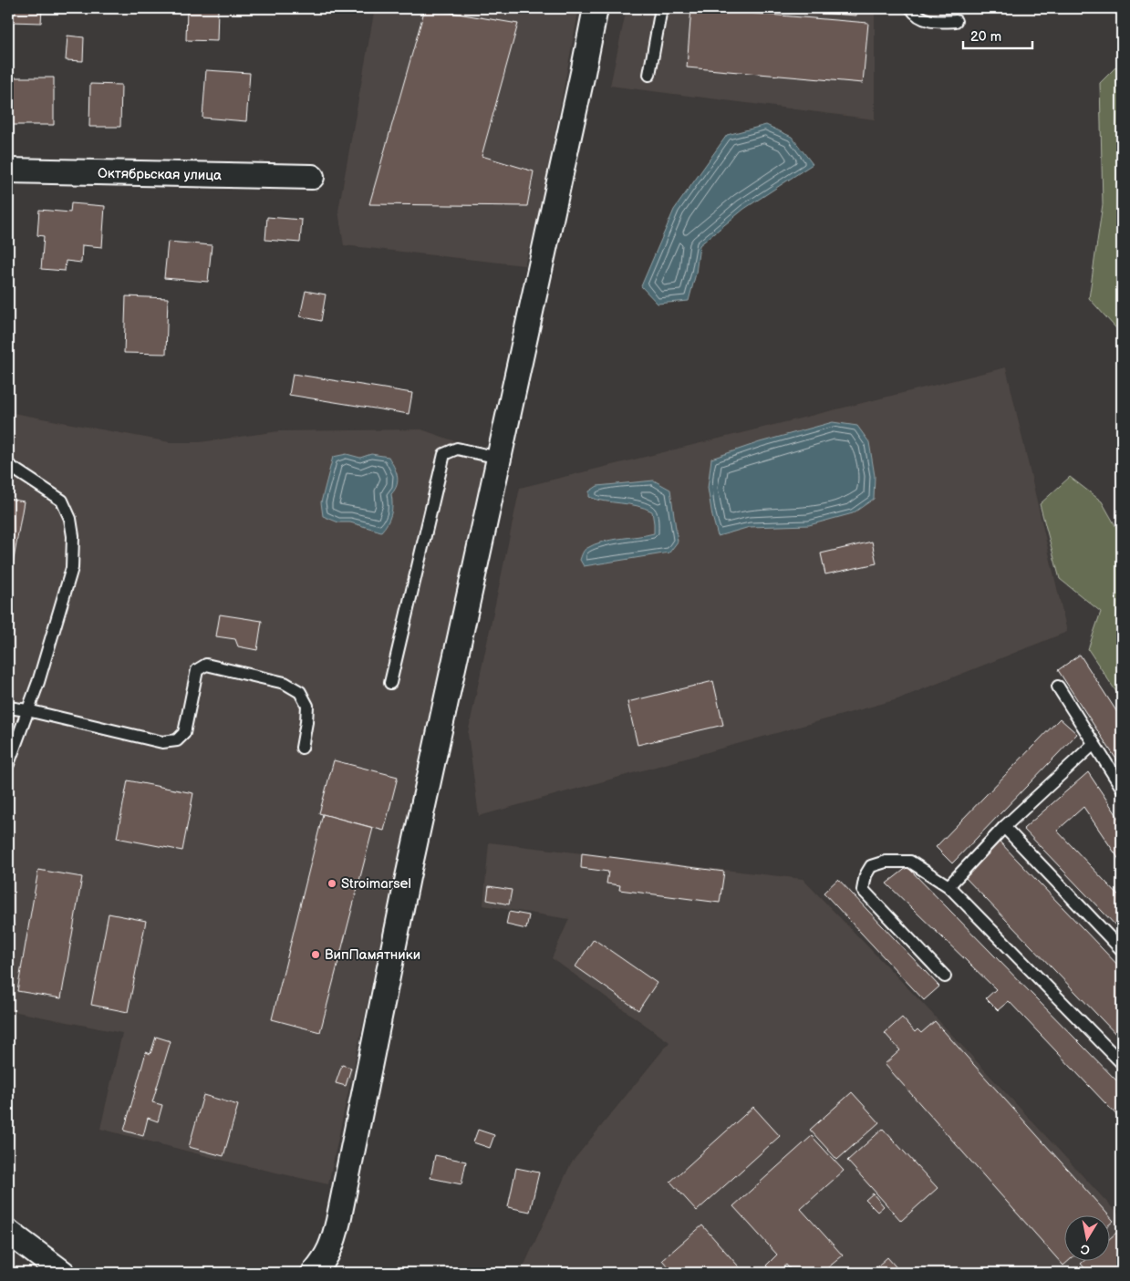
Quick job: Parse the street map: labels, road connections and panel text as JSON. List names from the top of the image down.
{
  "streets": {
    "street": ["Октябрьская улица"]
  },
  "places": ["Stroimarsel", "ВипПамятники"],
  "scale_bar": "20 m",
  "north": "bottom"
}
